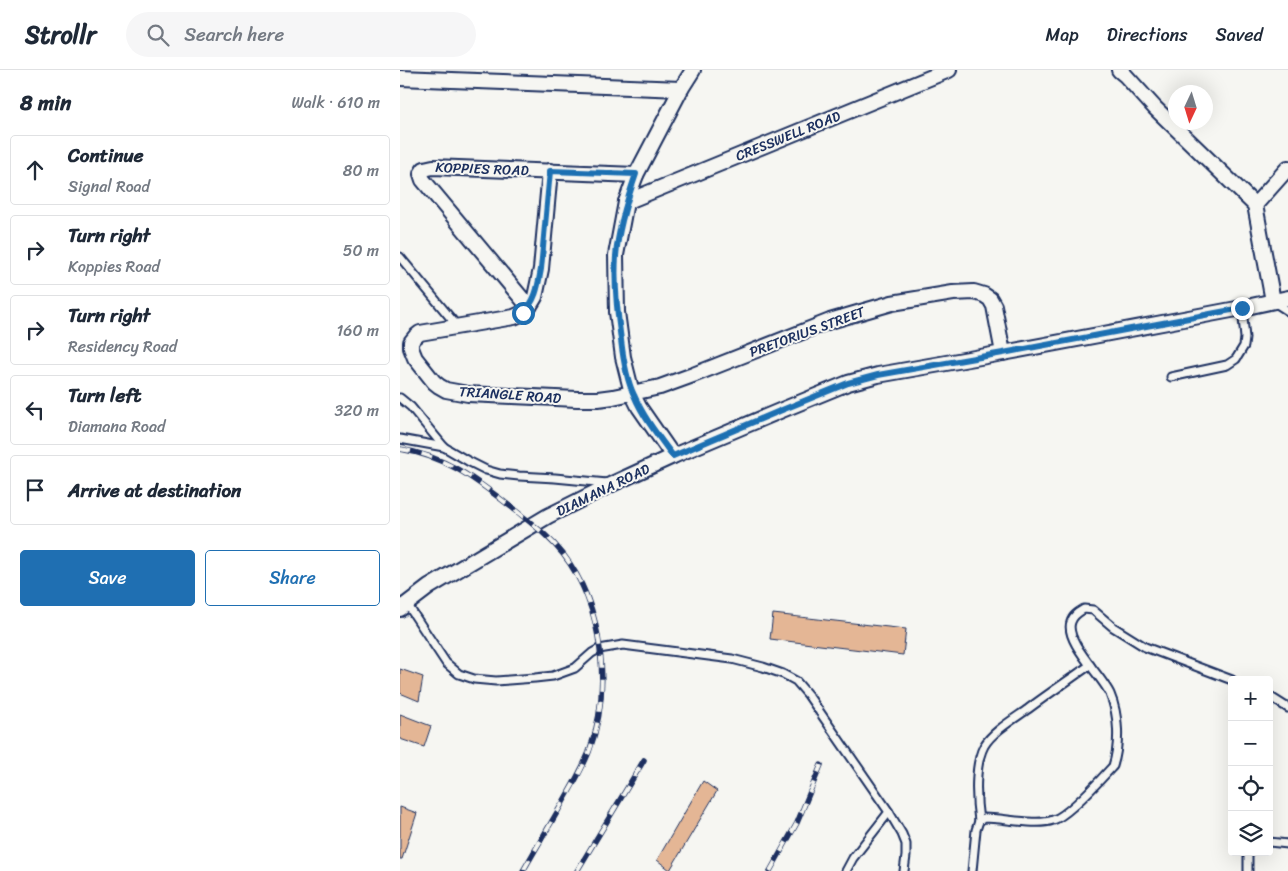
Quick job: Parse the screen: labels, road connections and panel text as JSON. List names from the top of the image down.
{
  "streets": {
    "street": [
      "CRESSWELL ROAD",
      "KOPPIES ROAD",
      "PRETORIUS STREET",
      "TRIANGLE ROAD",
      "DIAMANA ROAD"
    ]
  },
  "crossings": [
    ["KOPPIES ROAD", "TRIANGLE ROAD"],
    ["PRETORIUS STREET", "TRIANGLE ROAD"],
    ["PRETORIUS STREET", "DIAMANA ROAD"]
  ],
  "north": "bottom",
  "page": {
    "header": "Strollr",
    "search": "Search here",
    "nav": ["Map", "Directions", "Saved"],
    "heading": ["8 min", "Walk · 610 m"],
    "list": [
      ["Continue", "Signal Road", "80 m"],
      ["Turn right", "Koppies Road", "50 m"],
      ["Turn right", "Residency Road", "160 m"],
      ["Turn left", "Diamana Road", "320 m"],
      "Arrive at destination"
    ],
    "buttons": ["Save", "Share"],
    "map_buttons": ["+", "−"]
  }
}
